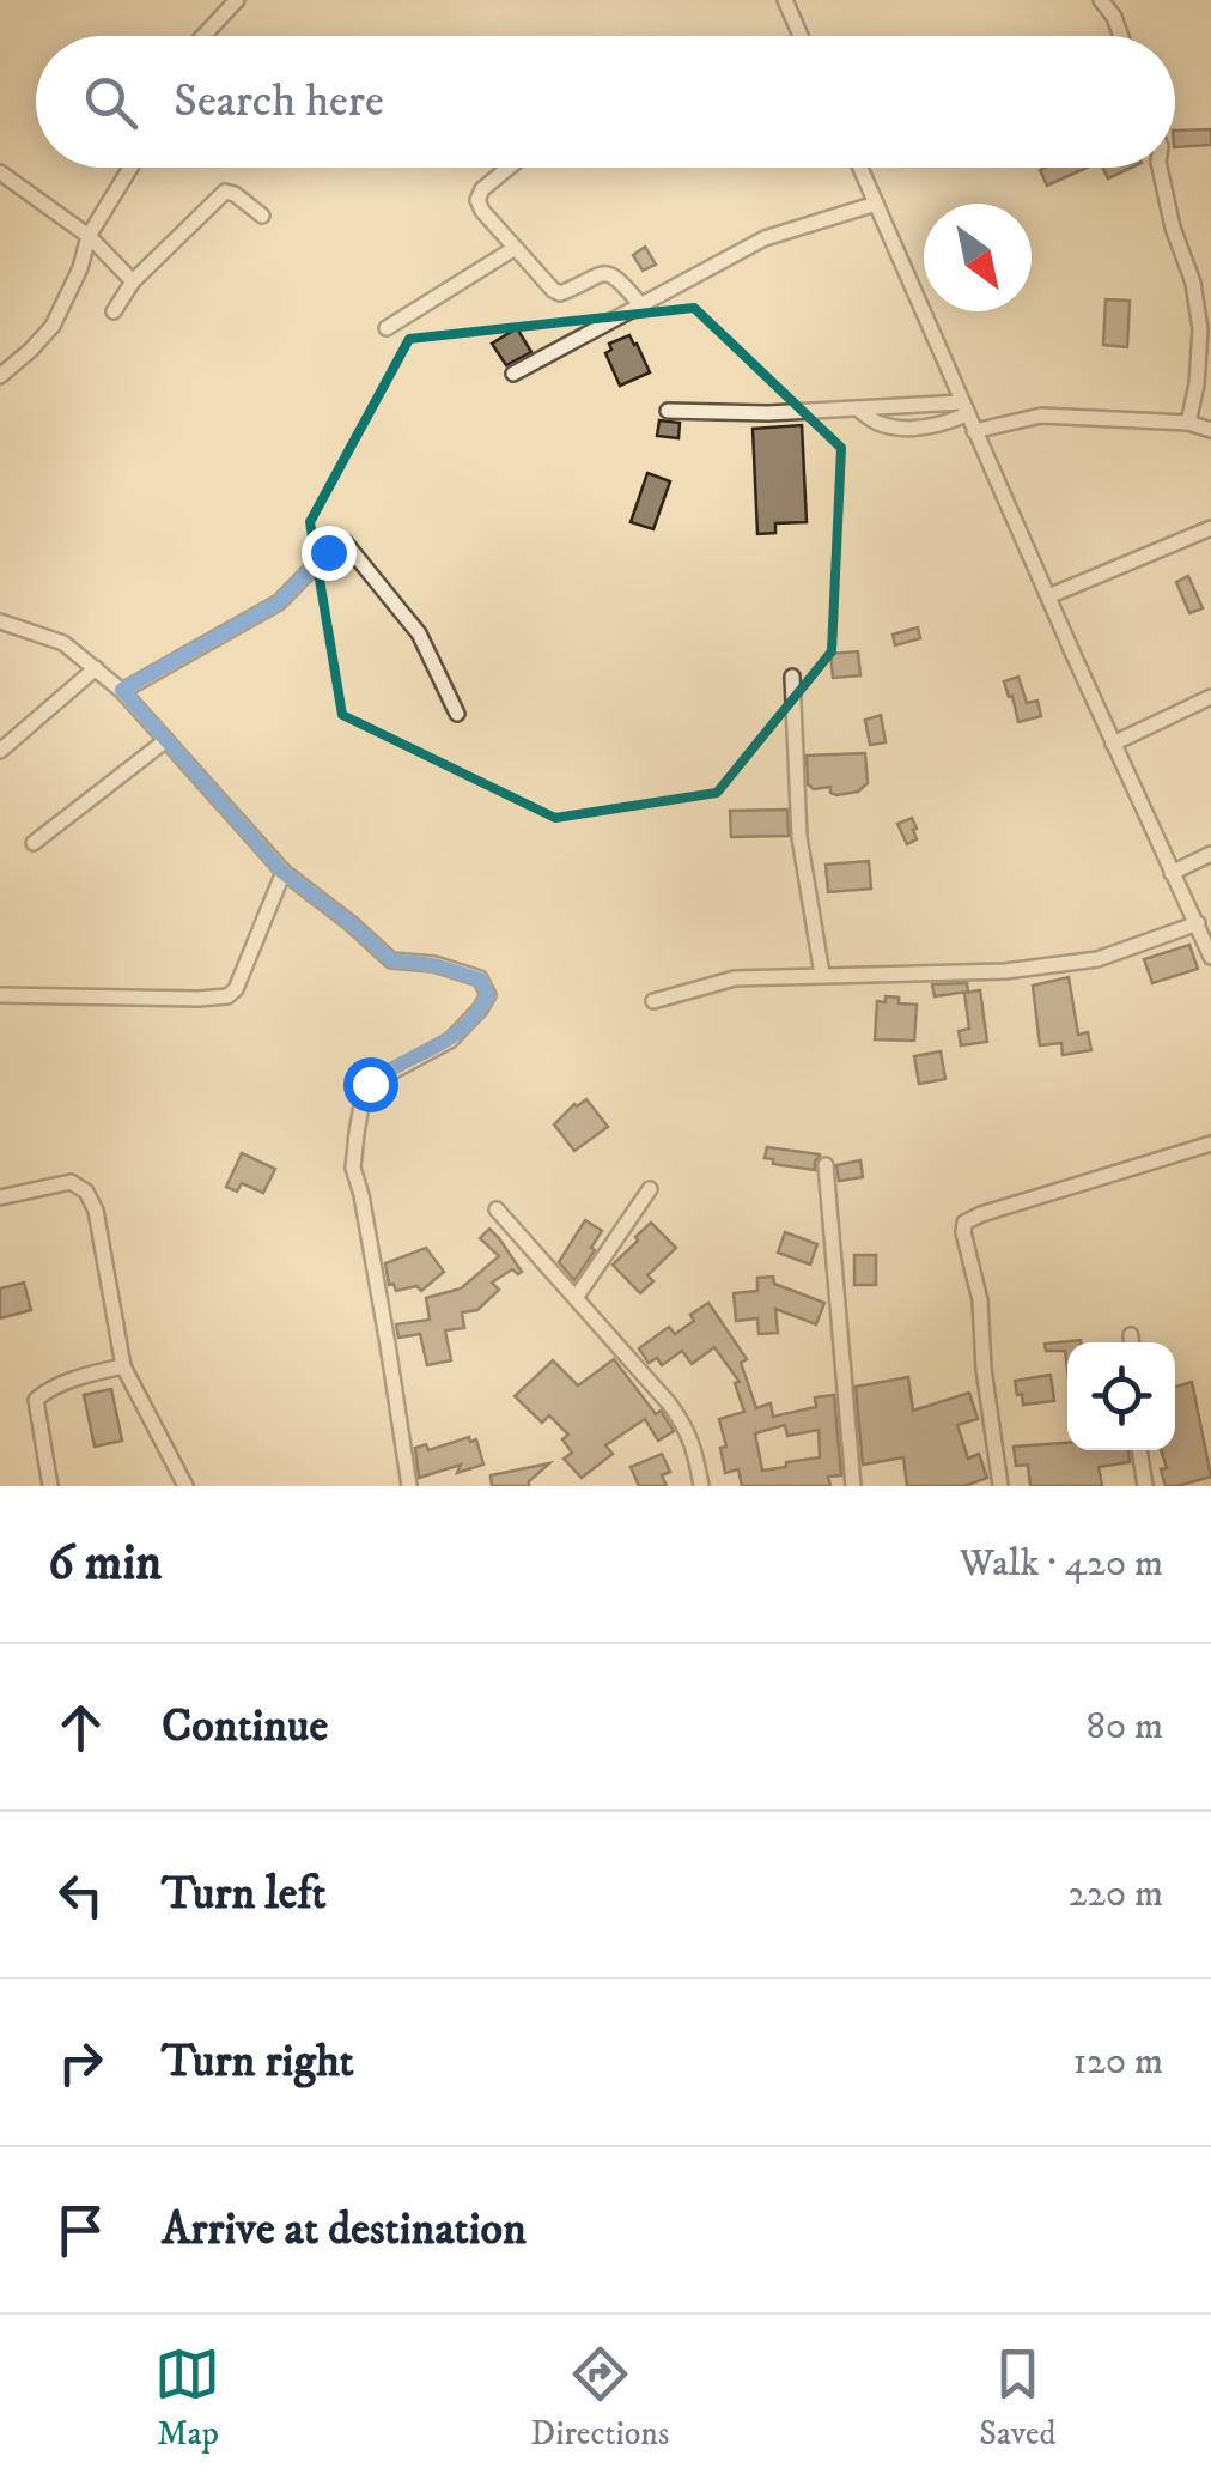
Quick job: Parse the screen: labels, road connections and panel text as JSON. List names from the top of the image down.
{
  "north": "bottom right",
  "page": {
    "search": "Search here",
    "heading": ["6 min", "Walk · 420 m"],
    "list": [
      ["Continue", "80 m"],
      ["Turn left", "220 m"],
      ["Turn right", "120 m"],
      "Arrive at destination"
    ],
    "nav": ["Map", "Directions", "Saved"]
  }
}
